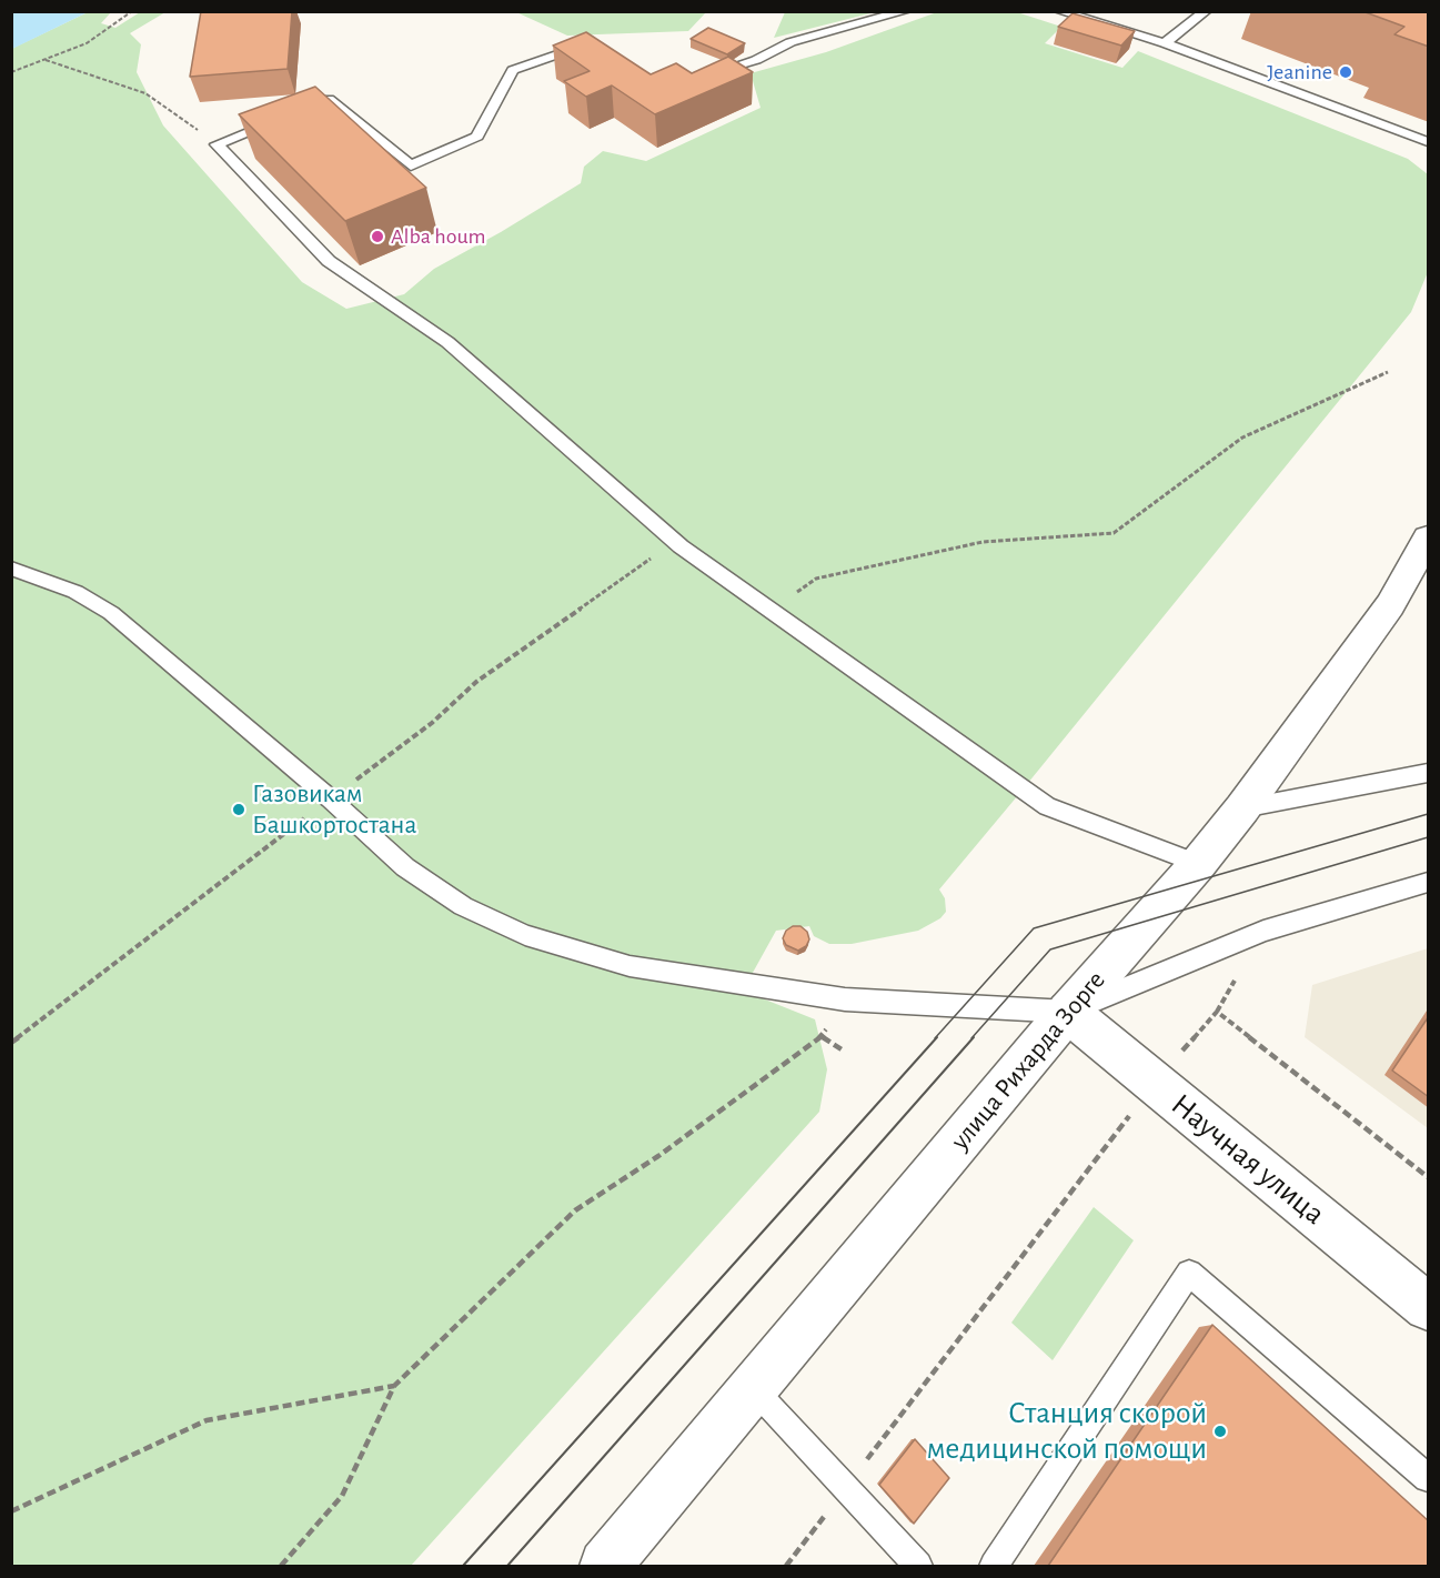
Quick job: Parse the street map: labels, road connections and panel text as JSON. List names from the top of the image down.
{
  "streets": {
    "street": ["улица Рихарда Зорге", "Научная улица"]
  },
  "crossings": [
    ["улица Рихарда Зорге", "Научная улица"]
  ],
  "places": [
    "Jeanine",
    "Alba houm",
    "Газовикам Башкортостана",
    "Станция скорой медицинской помощи"
  ]
}
